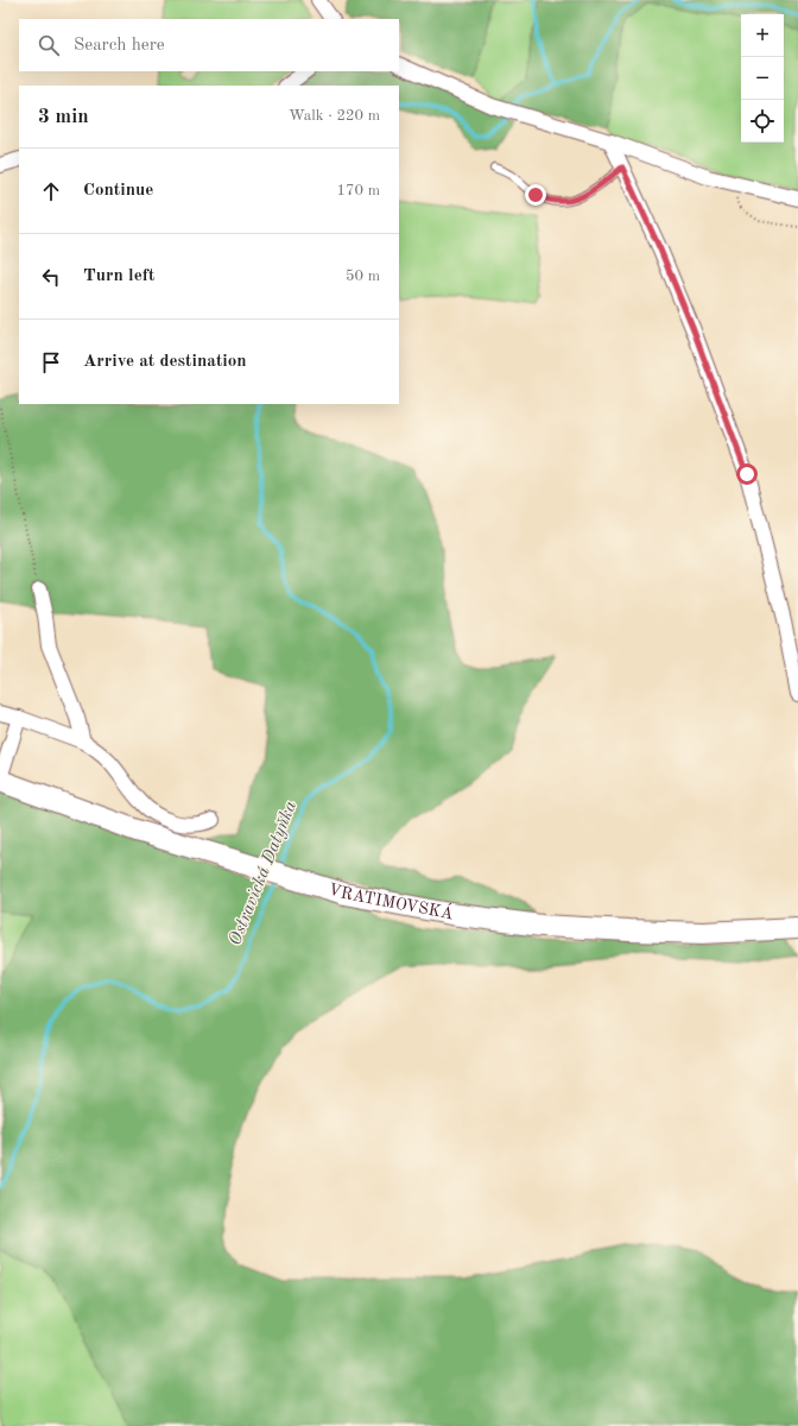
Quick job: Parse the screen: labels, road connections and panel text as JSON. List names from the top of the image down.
{
  "streets": {
    "main road": ["VRATIMOVSKÁ"]
  },
  "water": ["Ostravická Datyňka"],
  "page": {
    "map_buttons": ["+", "−"],
    "search": "Search here",
    "heading": ["3 min", "Walk · 220 m"],
    "list": [
      ["Continue", "170 m"],
      ["Turn left", "50 m"],
      "Arrive at destination"
    ]
  }
}
